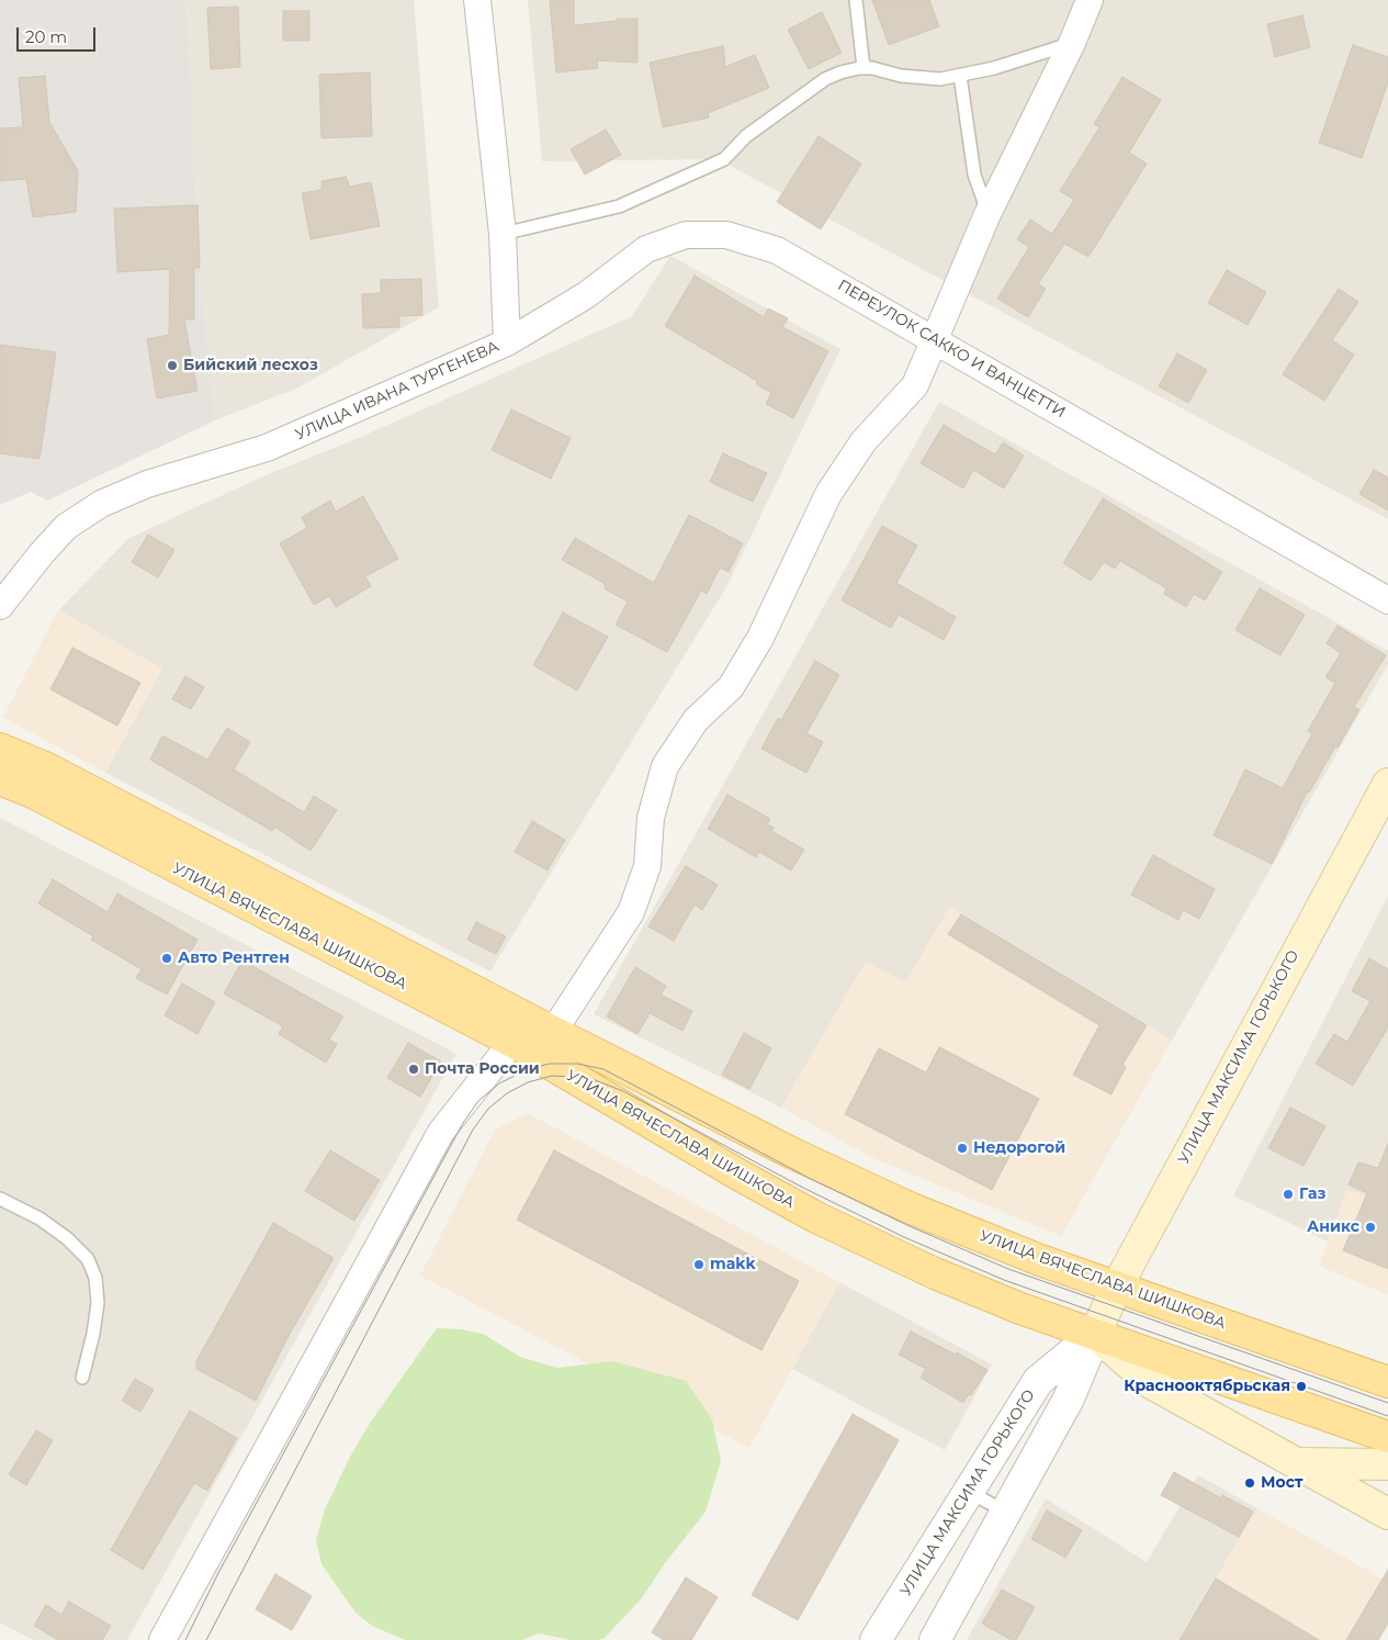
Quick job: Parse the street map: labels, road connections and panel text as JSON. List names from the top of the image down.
{
  "streets": {
    "main road": ["УЛИЦА ВЯЧЕСЛАВА ШИШКОВА", "УЛИЦА МАКСИМА ГОРЬКОГО"],
    "street": ["ПЕРЕУЛОК САККО И ВАНЦЕТТИ", "УЛИЦА ИВАНА ТУРГЕНЕВА"]
  },
  "crossings": [
    ["ПЕРЕУЛОК САККО И ВАНЦЕТТИ", "УЛИЦА ИВАНА ТУРГЕНЕВА"],
    ["УЛИЦА ВЯЧЕСЛАВА ШИШКОВА", "УЛИЦА МАКСИМА ГОРЬКОГО"]
  ],
  "places": [
    "Бийский лесхоз",
    "Авто Рентген",
    "Почта России",
    "Недорогой",
    "Газ",
    "Аникс",
    "makk",
    "Краснооктябрьская",
    "Мост"
  ],
  "scale_bar": "20 m"
}
